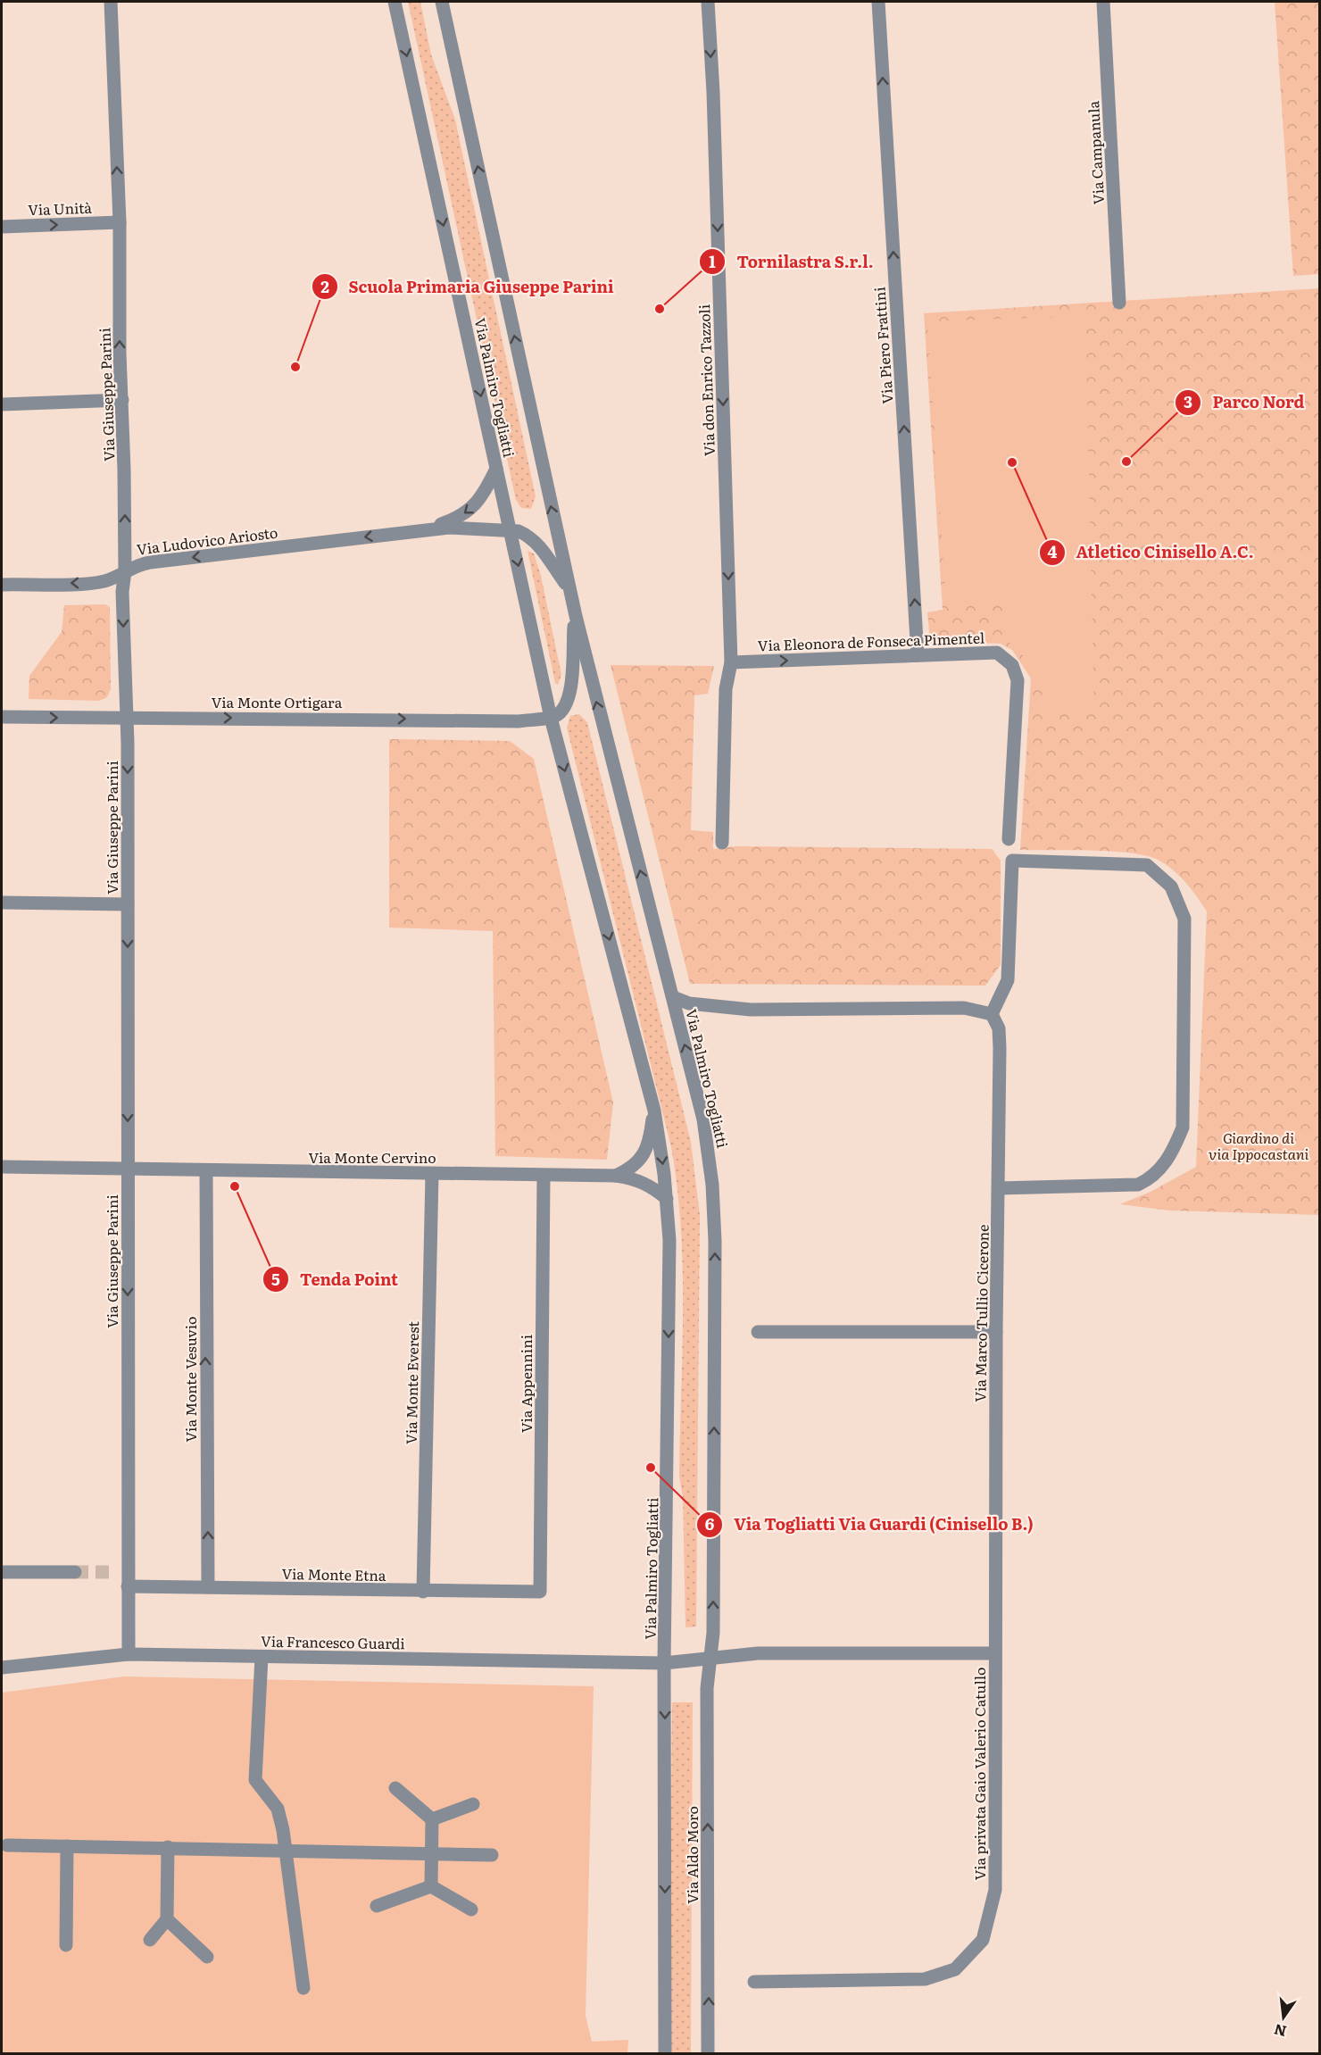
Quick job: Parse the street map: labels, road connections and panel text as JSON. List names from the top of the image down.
{
  "streets": {
    "street": [
      "Via Campanula",
      "Via Unità",
      "Via Piero Frattini",
      "Via don Enrico Tazzoli",
      "Via Palmiro Togliatti",
      "Via Giuseppe Parini",
      "Via Ludovico Ariosto",
      "Via Eleonora de Fonseca Pimentel",
      "Via Monte Ortigara",
      "Via Monte Cervino",
      "Via Marco Tullio Cicerone",
      "Via Monte Vesuvio",
      "Via Monte Everest",
      "Via Appennini",
      "Via Monte Etna",
      "Via Francesco Guardi",
      "Via privata Gaio Valerio Catullo",
      "Via Aldo Moro"
    ]
  },
  "crossings": [
    ["Via Unità", "Via Giuseppe Parini"],
    ["Via Piero Frattini", "Via Eleonora de Fonseca Pimentel"],
    ["Via don Enrico Tazzoli", "Via Eleonora de Fonseca Pimentel"],
    ["Via Palmiro Togliatti", "Via Ludovico Ariosto"],
    ["Via Palmiro Togliatti", "Via Monte Ortigara"],
    ["Via Palmiro Togliatti", "Via Monte Cervino"],
    ["Via Palmiro Togliatti", "Via Francesco Guardi"],
    ["Via Palmiro Togliatti", "Via Aldo Moro"],
    ["Via Giuseppe Parini", "Via Ludovico Ariosto"],
    ["Via Giuseppe Parini", "Via Monte Ortigara"],
    ["Via Giuseppe Parini", "Via Monte Cervino"],
    ["Via Giuseppe Parini", "Via Monte Etna"],
    ["Via Giuseppe Parini", "Via Francesco Guardi"],
    ["Via Monte Cervino", "Via Monte Vesuvio"],
    ["Via Monte Cervino", "Via Monte Everest"],
    ["Via Monte Cervino", "Via Appennini"],
    ["Via Marco Tullio Cicerone", "Via privata Gaio Valerio Catullo"],
    ["Via Monte Vesuvio", "Via Monte Etna"],
    ["Via Monte Everest", "Via Monte Etna"],
    ["Via Appennini", "Via Monte Etna"],
    ["Via Francesco Guardi", "Via Aldo Moro"]
  ],
  "one_way": [
    "Via Unità",
    "Via Piero Frattini",
    "Via don Enrico Tazzoli",
    "Via Ludovico Ariosto",
    "Via Eleonora de Fonseca Pimentel",
    "Via Monte Ortigara",
    "Via Monte Vesuvio"
  ],
  "parks": ["Giardino di via Ippocastani"],
  "places": [
    "Tornilastra S.r.l.",
    "Scuola Primaria Giuseppe Parini",
    "Parco Nord",
    "Atletico Cinisello A.C.",
    "Tenda Point",
    "Via Togliatti Via Guardi (Cinisello B.)"
  ],
  "north": "bottom"
}
